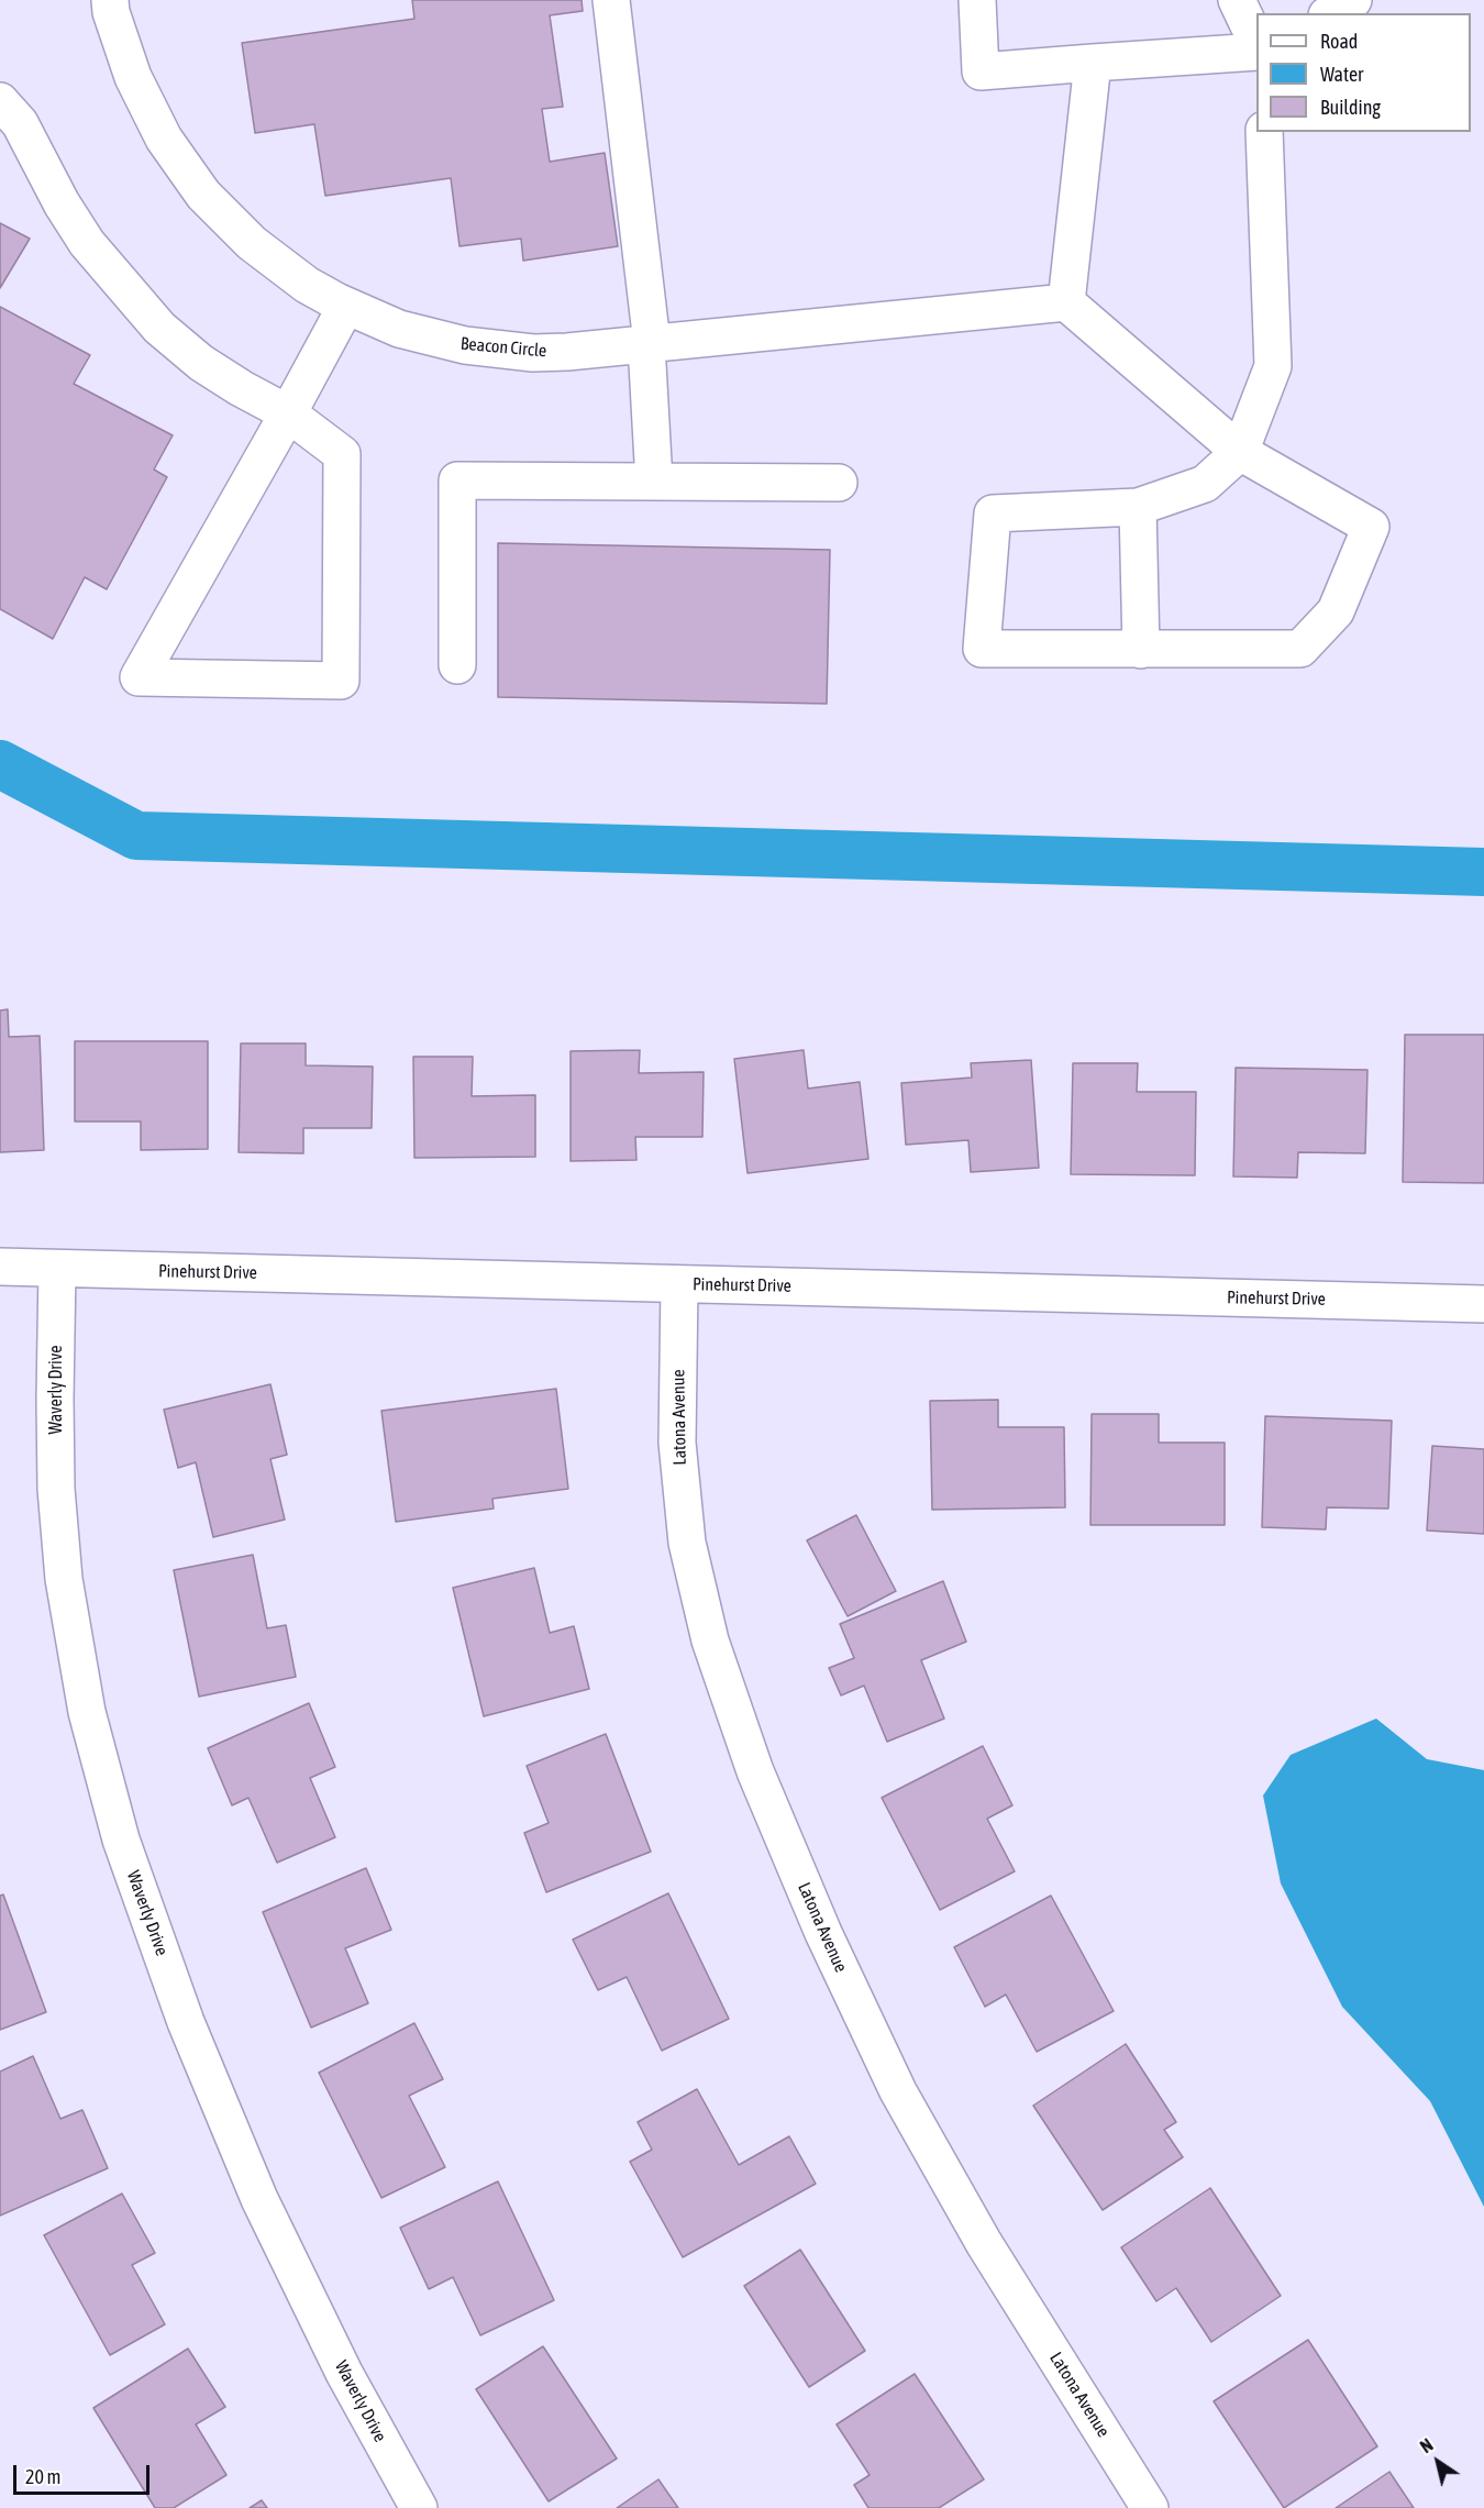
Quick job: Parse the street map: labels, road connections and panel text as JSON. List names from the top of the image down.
{
  "streets": {
    "street": [
      "Beacon Circle",
      "Pinehurst Drive",
      "Waverly Drive",
      "Latona Avenue"
    ]
  },
  "crossings": [
    ["Pinehurst Drive", "Waverly Drive"],
    ["Pinehurst Drive", "Latona Avenue"]
  ],
  "legend": ["Road", "Water", "Building"],
  "scale_bar": "20 m",
  "north": "top left"
}
